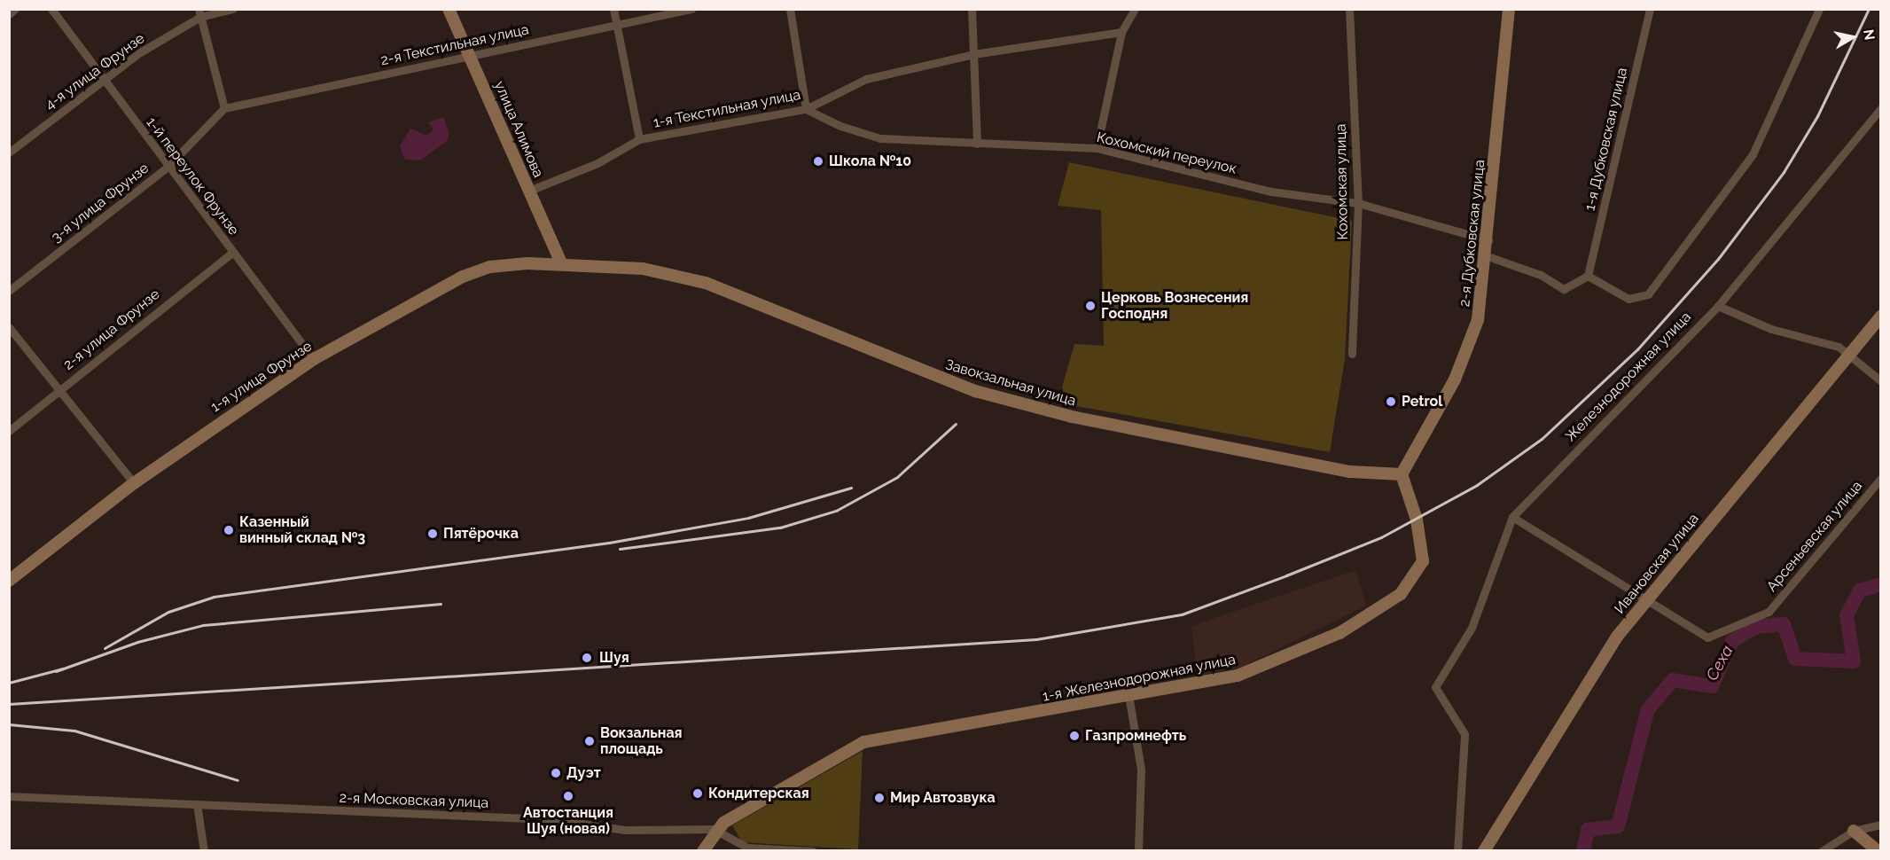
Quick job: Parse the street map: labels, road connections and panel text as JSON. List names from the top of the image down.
{
  "streets": {
    "main road": [
      "улица Алимова",
      "2-я Дубковская улица",
      "1-я улица Фрунзе",
      "Завокзальная улица",
      "Ивановская улица",
      "1-я Железнодорожная улица"
    ],
    "street": [
      "2-я Текстильная улица",
      "4-я улица Фрунзе",
      "1-я Текстильная улица",
      "1-я Дубковская улица",
      "Кохомский переулок",
      "1-й переулок Фрунзе",
      "Кохомская улица",
      "3-я улица Фрунзе",
      "2-я улица Фрунзе",
      "Железнодорожная улица",
      "Арсеньевская улица",
      "2-я Московская улица"
    ]
  },
  "crossings": [
    ["2-я Текстильная улица", "улица Алимова"],
    ["2-я Текстильная улица", "3-я улица Фрунзе"],
    ["4-я улица Фрунзе", "1-й переулок Фрунзе"],
    ["1-я Текстильная улица", "улица Алимова"],
    ["1-я Текстильная улица", "Кохомский переулок"],
    ["улица Алимова", "1-я улица Фрунзе"],
    ["улица Алимова", "Завокзальная улица"],
    ["Кохомский переулок", "Кохомская улица"],
    ["Кохомский переулок", "2-я Дубковская улица"],
    ["1-й переулок Фрунзе", "3-я улица Фрунзе"],
    ["1-й переулок Фрунзе", "2-я улица Фрунзе"],
    ["1-й переулок Фрунзе", "1-я улица Фрунзе"],
    ["2-я Дубковская улица", "Завокзальная улица"],
    ["2-я Дубковская улица", "1-я Железнодорожная улица"],
    ["1-я улица Фрунзе", "Завокзальная улица"],
    ["Завокзальная улица", "1-я Железнодорожная улица"],
    ["Арсеньевская улица", "Ивановская улица"],
    ["1-я Железнодорожная улица", "2-я Московская улица"]
  ],
  "water": ["Сеха"],
  "places": [
    "Школа №10",
    "Церковь Вознесения Господня",
    "Petrol",
    "Казенный винный склад №3",
    "Пятёрочка",
    "Шуя",
    "Газпромнефть",
    "Вокзальная площадь",
    "Дуэт",
    "Кондитерская",
    "Автостанция Шуя (новая)",
    "Мир Автозвука"
  ],
  "north": "right"
}
